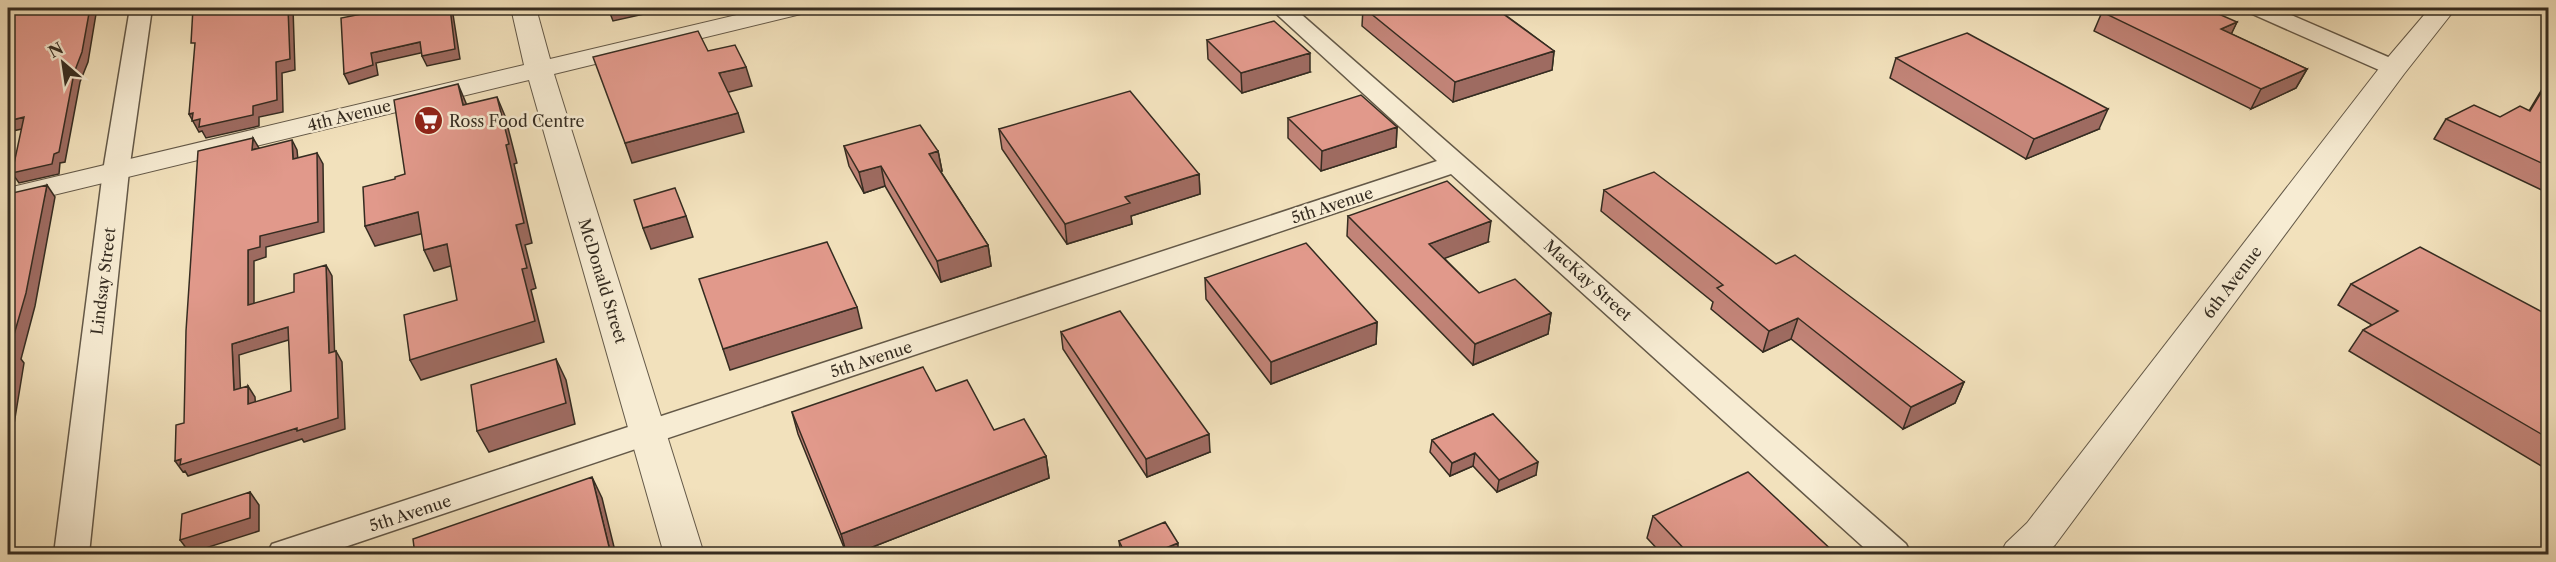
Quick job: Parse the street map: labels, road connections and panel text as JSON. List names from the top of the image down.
{
  "streets": {
    "street": [
      "4th Avenue",
      "5th Avenue",
      "MacKay Street",
      "Lindsay Street",
      "McDonald Street",
      "6th Avenue"
    ]
  },
  "crossings": [
    ["4th Avenue", "Lindsay Street"],
    ["4th Avenue", "McDonald Street"],
    ["5th Avenue", "MacKay Street"],
    ["5th Avenue", "McDonald Street"]
  ],
  "places": {
    "supermarket": ["Ross Food Centre"]
  },
  "north": "top left"
}
